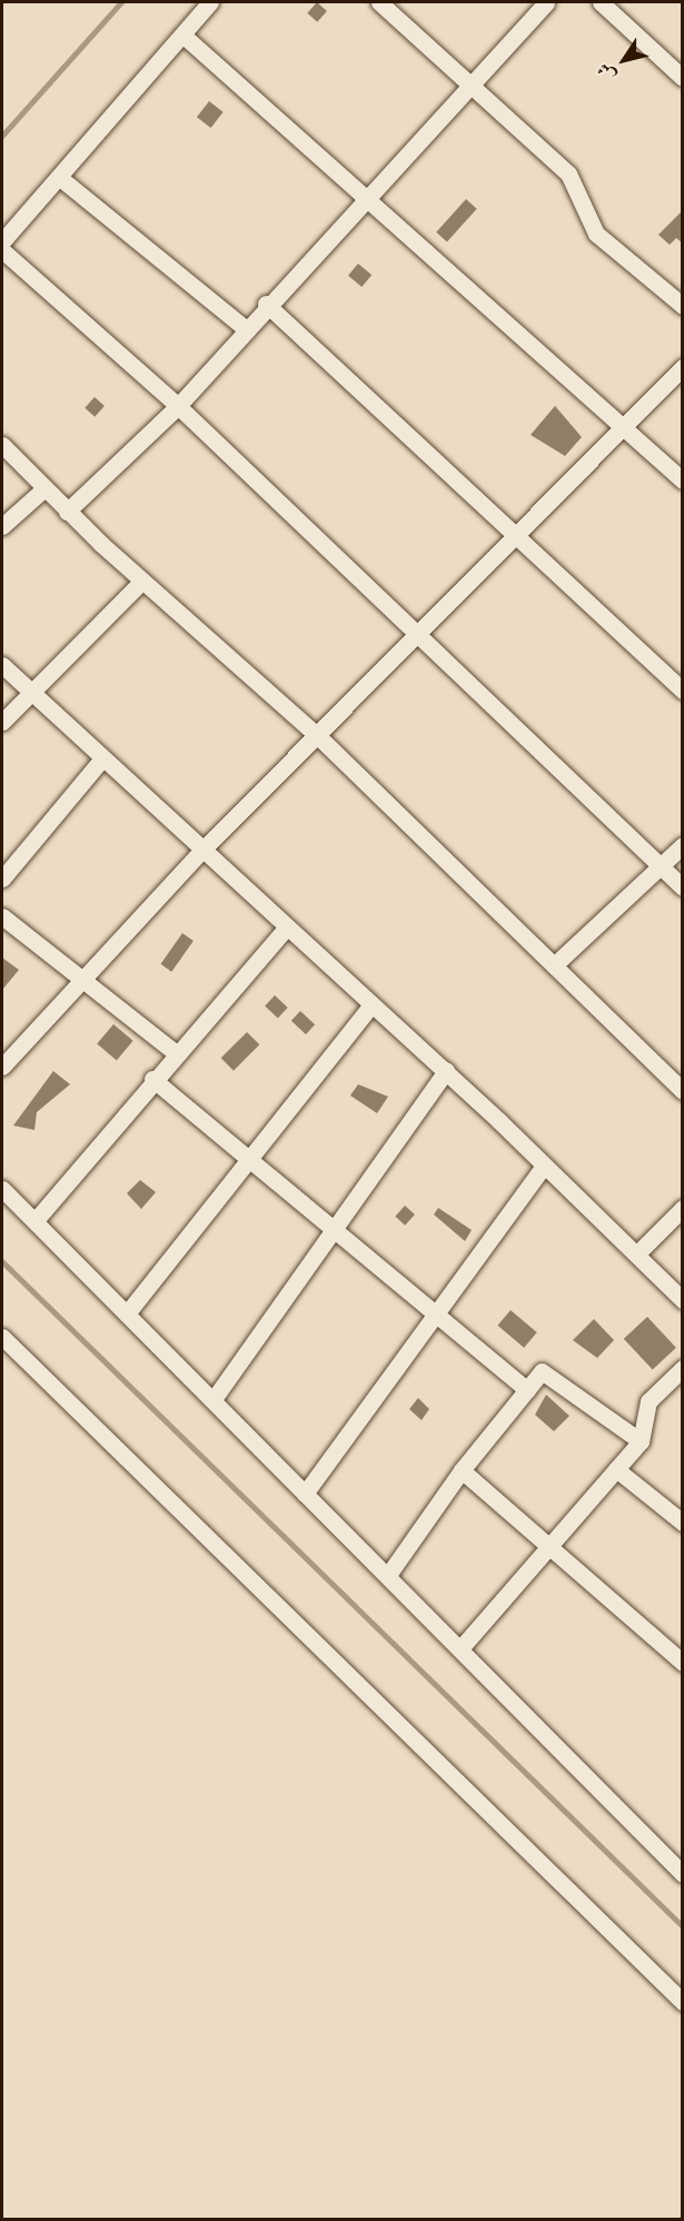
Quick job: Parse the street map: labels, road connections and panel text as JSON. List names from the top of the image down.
{
  "north": "bottom left"
}
